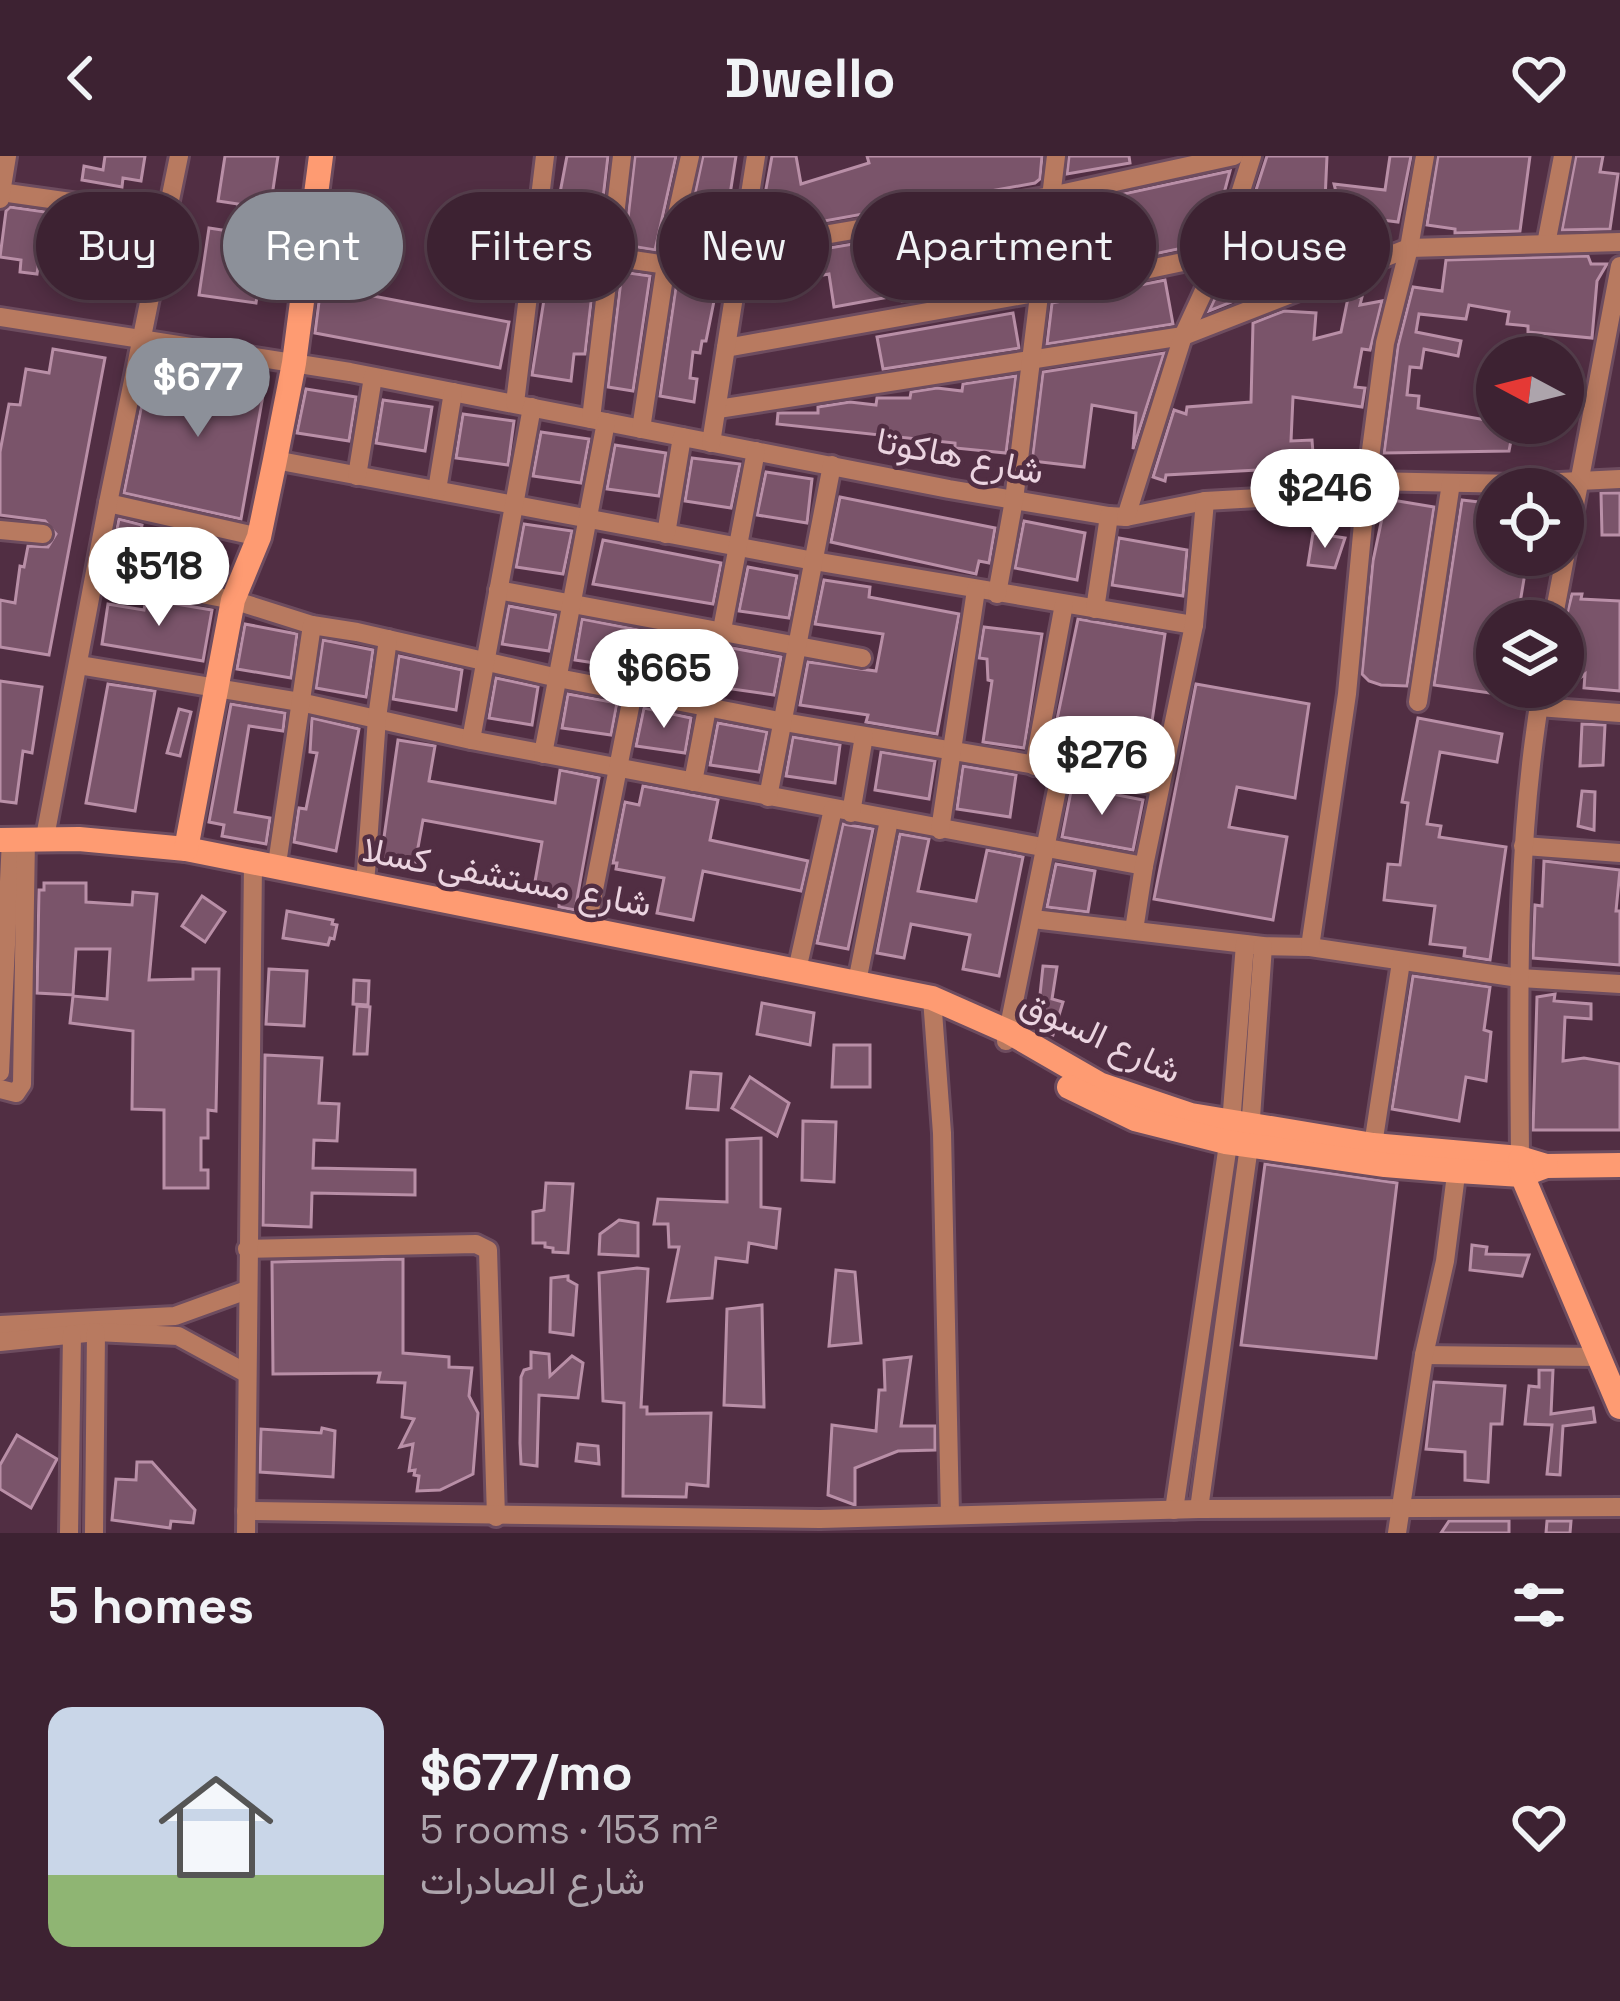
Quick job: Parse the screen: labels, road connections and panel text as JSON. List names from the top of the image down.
{
  "streets": {
    "main road": ["شارع مستشفى كسلا", "شارع السوق"],
    "street": ["شارع هاكوتا"]
  },
  "crossings": [
    ["شارع مستشفى كسلا", "شارع السوق"]
  ],
  "north": "left",
  "page": {
    "header": "Dwello",
    "chip": [
      "Buy",
      "Rent",
      "Filters",
      "New",
      "Apartment",
      "House"
    ],
    "price": [
      "$677",
      "$246",
      "$518",
      "$665",
      "$276"
    ],
    "heading": "5 homes",
    "list": [
      {
        "name": "$677/mo",
        "note": "5 rooms · 153 m² · شارع الصادرات"
      }
    ]
  }
}
